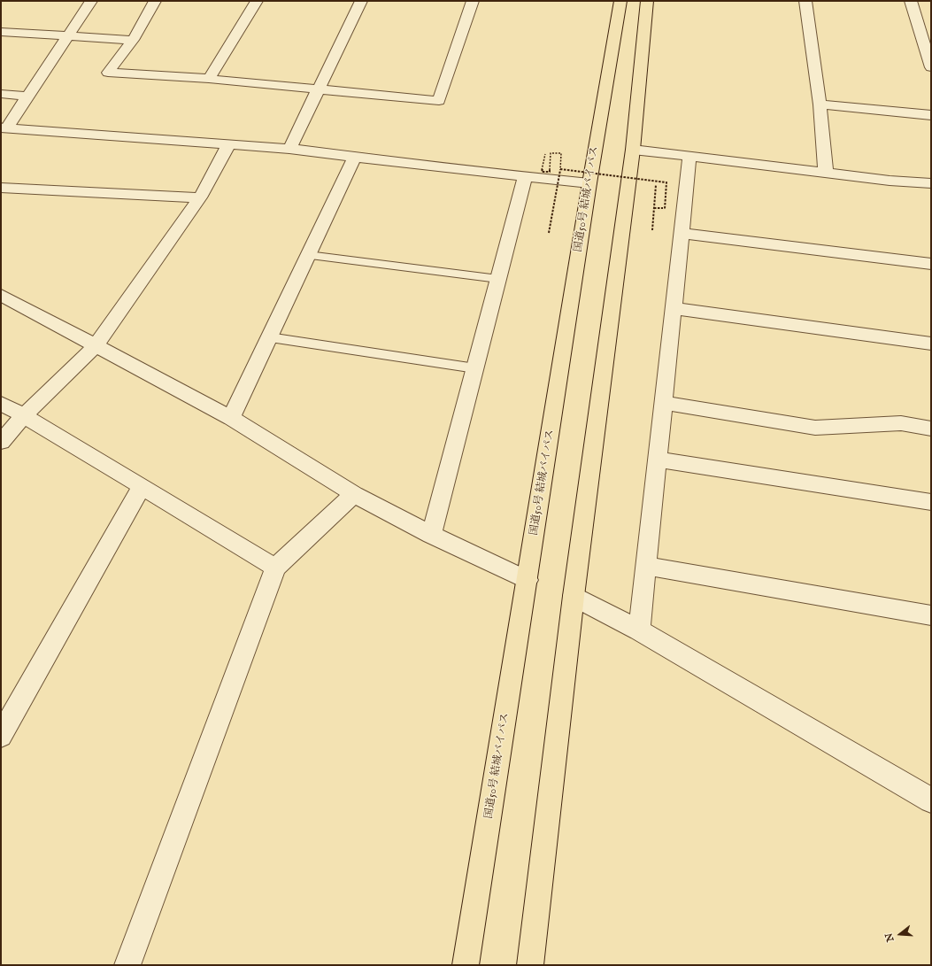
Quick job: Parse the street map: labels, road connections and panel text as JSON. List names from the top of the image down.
{
  "streets": {
    "highway": ["国道50号 結城バイパス"]
  },
  "north": "left"
}
